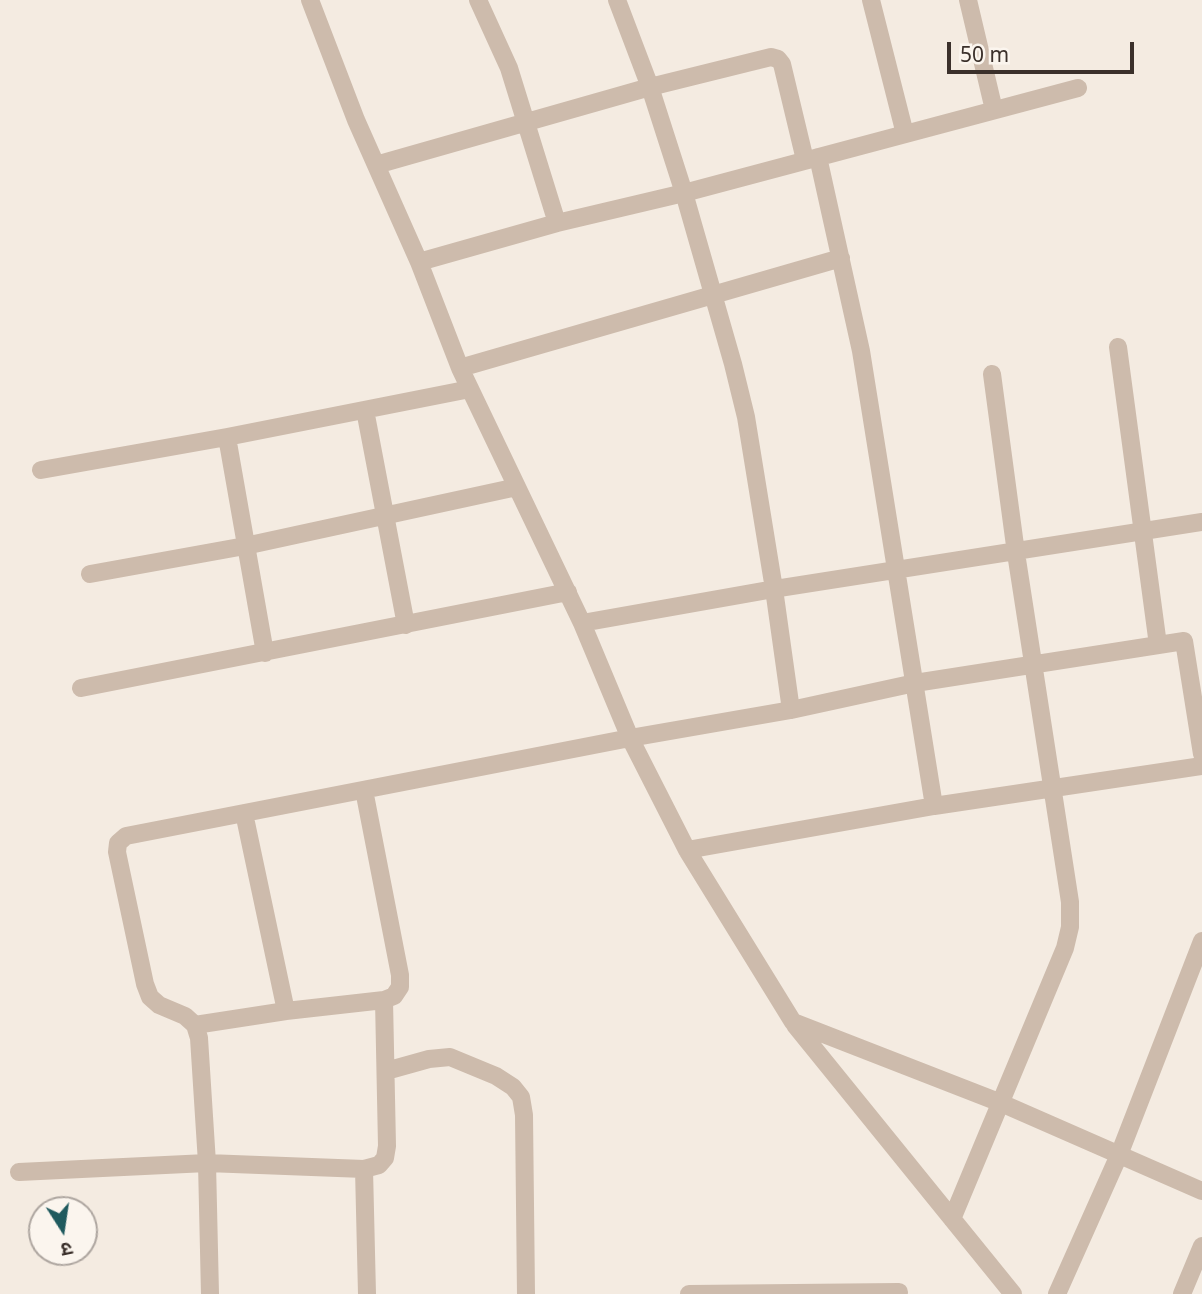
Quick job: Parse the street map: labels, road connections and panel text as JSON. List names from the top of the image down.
{
  "scale_bar": "50 m",
  "north": "bottom"
}
